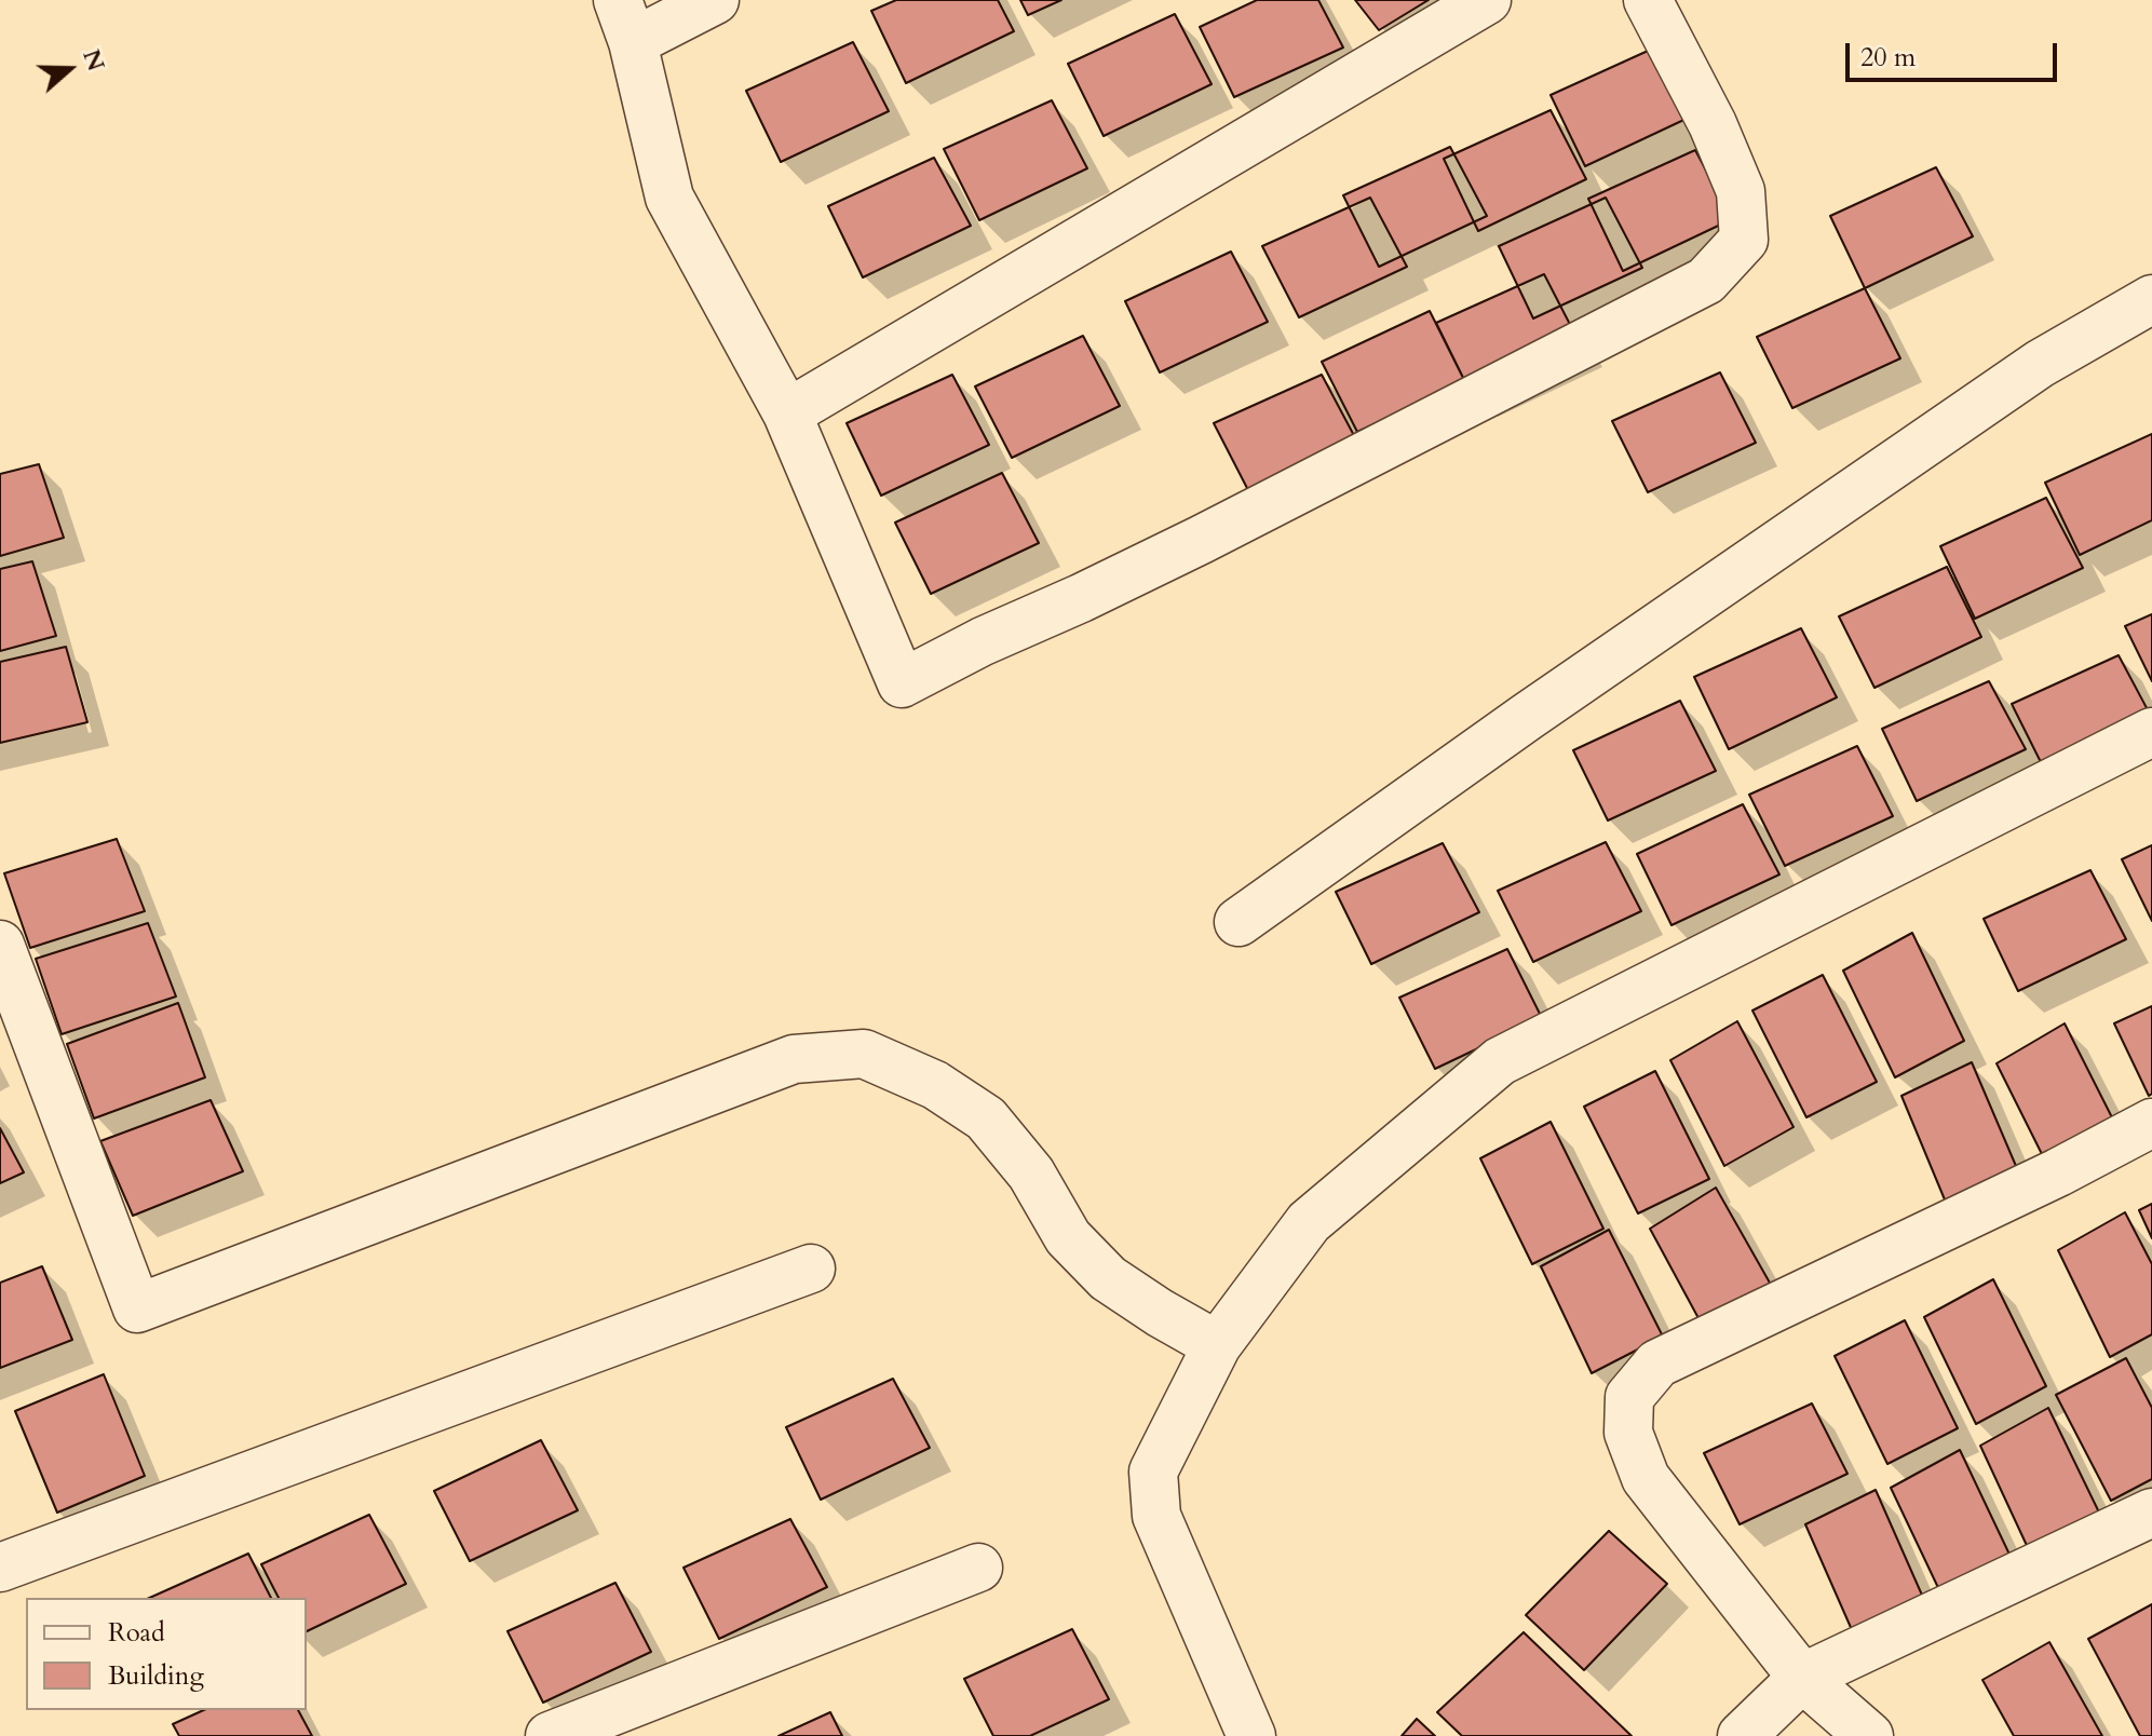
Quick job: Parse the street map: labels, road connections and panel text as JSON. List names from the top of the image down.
{
  "legend": ["Road", "Building"],
  "scale_bar": "20 m",
  "north": "right"
}
